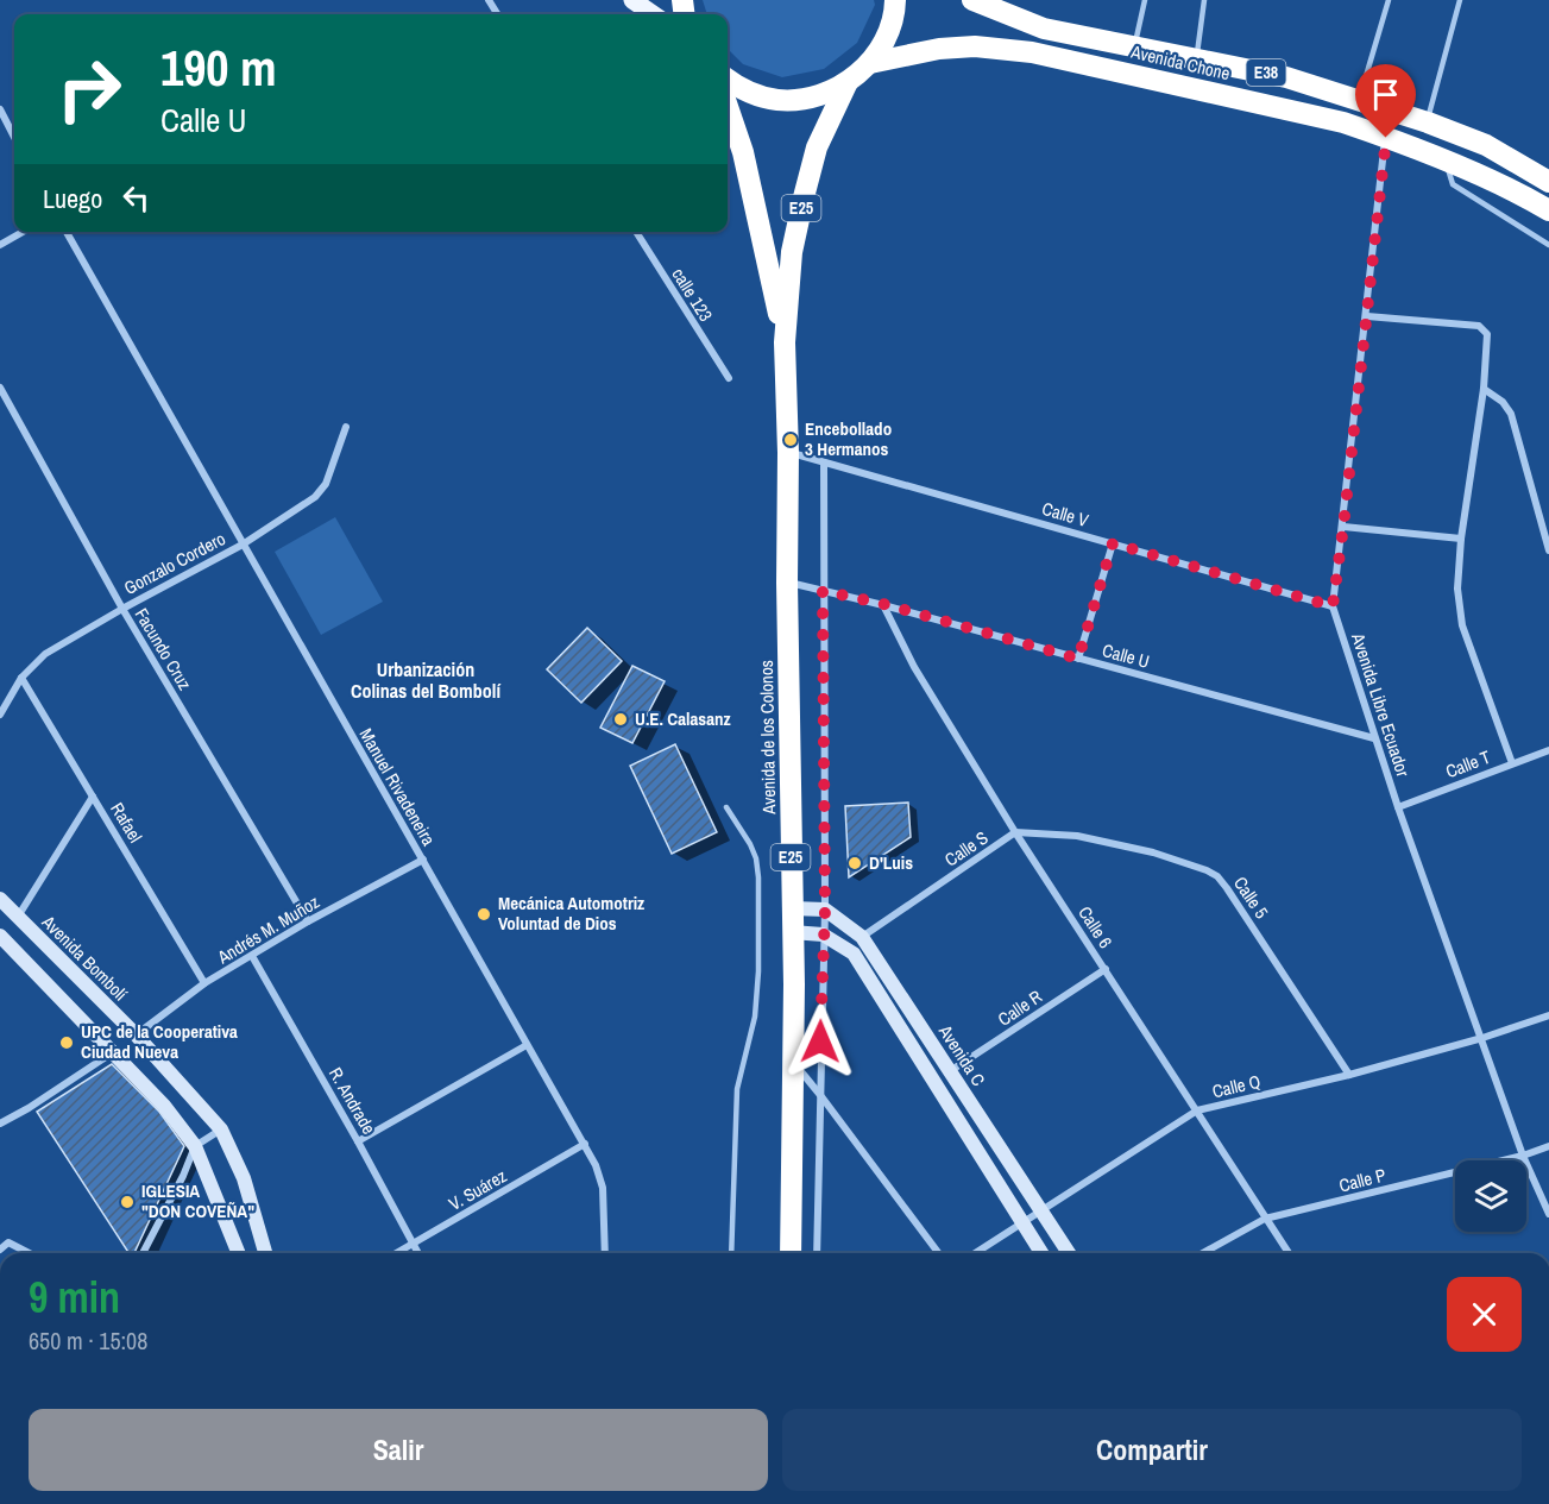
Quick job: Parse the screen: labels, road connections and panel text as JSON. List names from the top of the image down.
{
  "streets": {
    "highway": [
      "Avenida Chone",
      "E38",
      "E25",
      "Avenida de los Colonos"
    ],
    "street": [
      "calle 123",
      "Calle V",
      "Gonzalo Cordero",
      "Facundo Cruz",
      "Calle U",
      "Avenida Libre Ecuador",
      "Calle T",
      "Manuel Rivadeneira",
      "Rafael",
      "Calle S",
      "Calle 5",
      "Calle 6",
      "Andrés M. Muñoz",
      "Avenida Bombolí",
      "Calle R",
      "Avenida C",
      "Calle Q",
      "R. Andrade",
      "Calle P",
      "V. Suárez"
    ]
  },
  "crossings": [
    ["Avenida Chone", "E25"],
    ["Avenida Chone", "Avenida Libre Ecuador"],
    ["E25", "Avenida de los Colonos"],
    ["Calle V", "Avenida Libre Ecuador"],
    ["Calle V", "Avenida de los Colonos"],
    ["Gonzalo Cordero", "Facundo Cruz"],
    ["Gonzalo Cordero", "Manuel Rivadeneira"],
    ["Gonzalo Cordero", "Rafael"],
    ["Facundo Cruz", "Andrés M. Muñoz"],
    ["Calle U", "Avenida Libre Ecuador"],
    ["Calle U", "Avenida de los Colonos"],
    ["Calle U", "Calle 6"],
    ["Avenida Libre Ecuador", "Calle T"],
    ["Avenida Libre Ecuador", "Calle Q"],
    ["Avenida Libre Ecuador", "Calle P"],
    ["Avenida de los Colonos", "Avenida C"],
    ["Manuel Rivadeneira", "Andrés M. Muñoz"],
    ["Manuel Rivadeneira", "V. Suárez"],
    ["Rafael", "Andrés M. Muñoz"],
    ["Calle S", "Calle 5"],
    ["Calle S", "Calle 6"],
    ["Calle S", "Avenida C"],
    ["Calle 5", "Calle 6"],
    ["Calle 5", "Calle Q"],
    ["Calle 6", "Calle R"],
    ["Calle 6", "Calle Q"],
    ["Calle 6", "Calle P"],
    ["Andrés M. Muñoz", "Avenida Bombolí"],
    ["Andrés M. Muñoz", "R. Andrade"],
    ["Calle R", "Avenida C"],
    ["Avenida C", "Calle Q"],
    ["R. Andrade", "V. Suárez"]
  ],
  "districts": ["Urbanización Colinas del Bombolí"],
  "places": [
    "Encebollado 3 Hermanos",
    "U.E. Calasanz",
    "D'Luis",
    "Mecánica Automotriz Voluntad de Dios",
    "UPC de la Cooperativa Ciudad Nueva",
    "IGLESIA \"DON COVEÑA\""
  ],
  "page": {
    "turn": ["190 m", "Calle U"],
    "then": "Luego",
    "heading": ["9 min", "650 m · 15:08"],
    "buttons": ["Salir", "Compartir"]
  }
}
